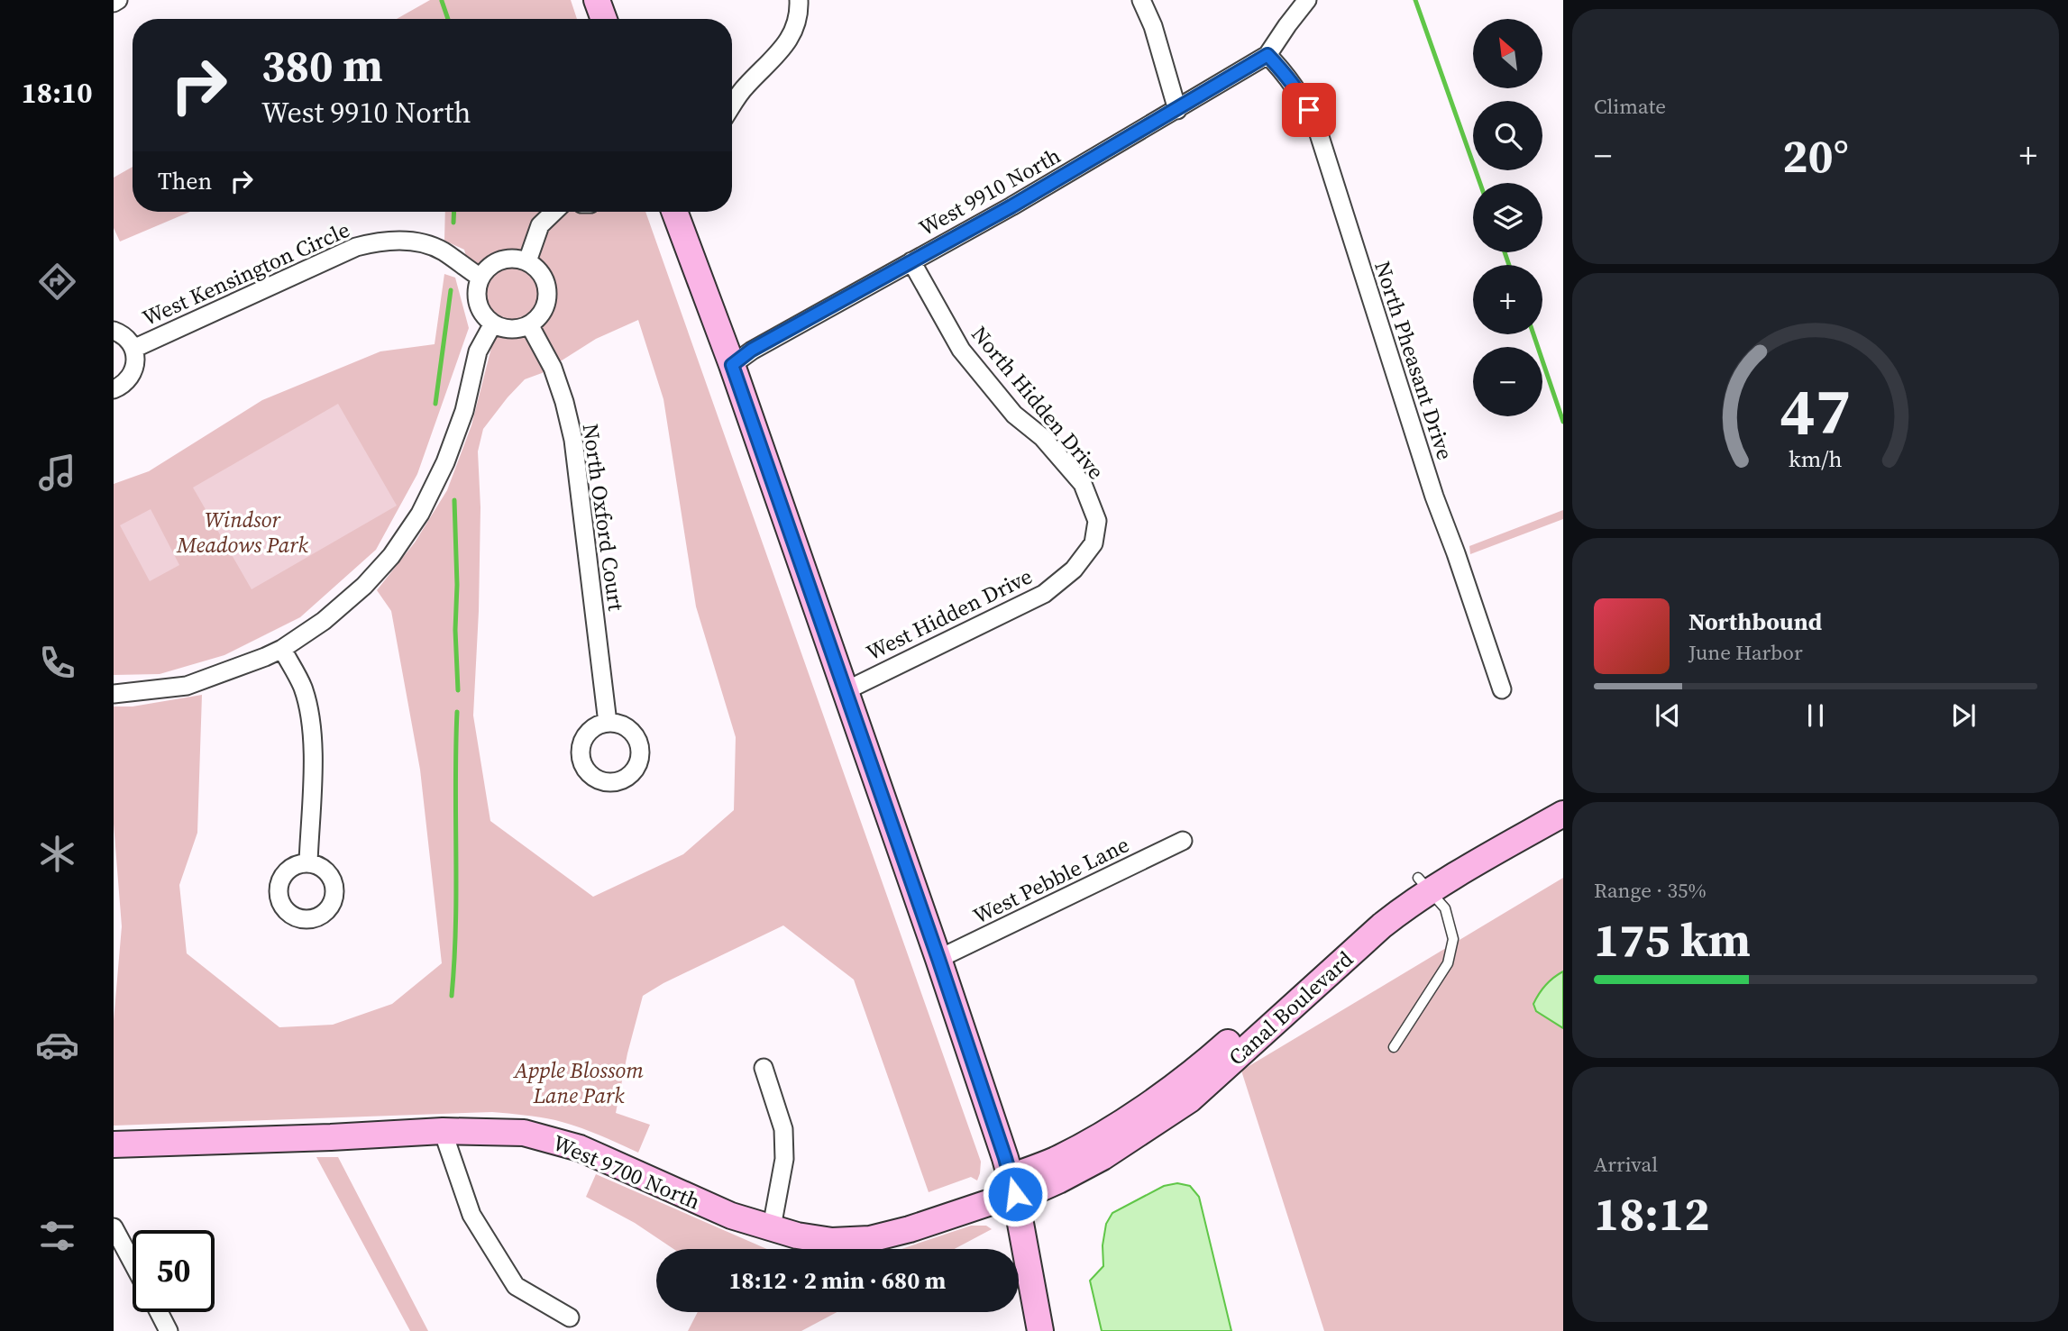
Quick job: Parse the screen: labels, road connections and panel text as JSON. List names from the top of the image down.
{
  "streets": {
    "main road": ["Canal Boulevard", "West 9700 North"],
    "street": [
      "West 9910 North",
      "West Kensington Circle",
      "North Pheasant Drive",
      "North Hidden Drive",
      "North Oxford Court",
      "West Hidden Drive",
      "West Pebble Lane"
    ]
  },
  "crossings": [
    ["West 9910 North", "North Pheasant Drive"],
    ["West 9910 North", "North Hidden Drive"],
    ["West Kensington Circle", "North Oxford Court"],
    ["North Hidden Drive", "West Hidden Drive"],
    ["Canal Boulevard", "West 9700 North"]
  ],
  "parks": ["Windsor Meadows Park", "Apple Blossom Lane Park"],
  "north": "top left",
  "page": {
    "tabs": "18:10",
    "tile": [
      "Climate",
      ["Range · 35%", "175 km"],
      ["Arrival", "18:12"]
    ],
    "map_buttons": ["+", "−"],
    "turn": ["380 m", "West 9910 North"],
    "heat": ["−", "20°", "+"],
    "then": "Then",
    "song": ["Northbound", "June Harbor"],
    "limit": "50",
    "trip": "18:12 · 2 min · 680 m",
    "gauge": ["47", "km/h"]
  }
}
